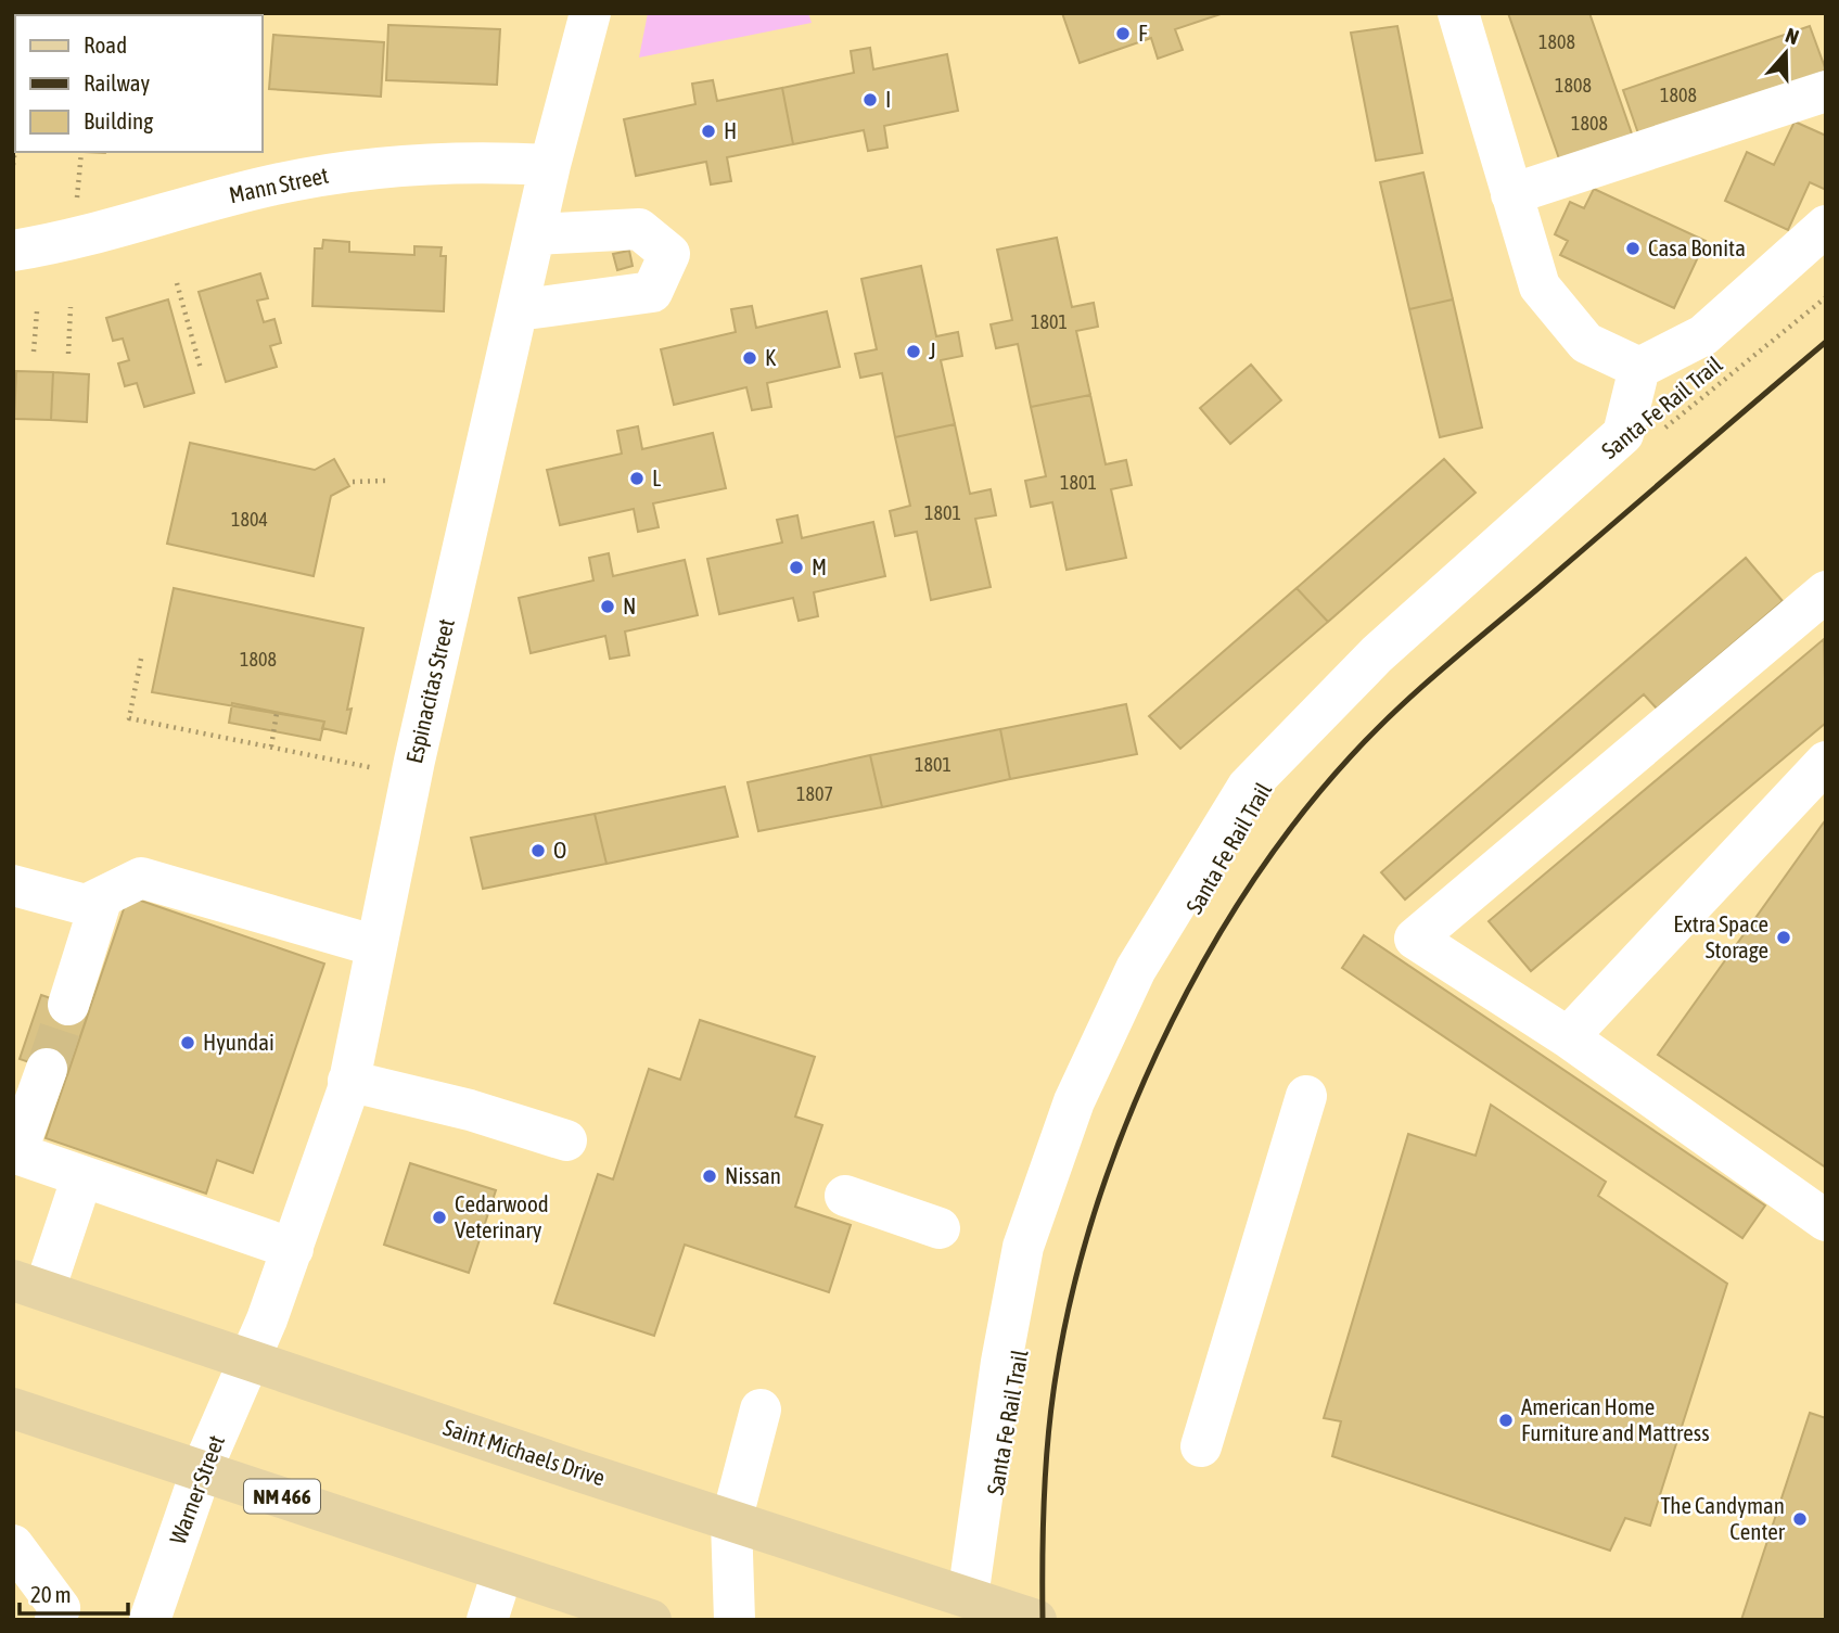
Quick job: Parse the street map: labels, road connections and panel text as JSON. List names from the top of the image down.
{
  "streets": {
    "main road": ["Saint Michaels Drive", "NM 466"],
    "street": ["Mann Street", "Espinacitas Street", "Warner Street"],
    "path": ["Santa Fe Rail Trail"]
  },
  "crossings": [
    ["Mann Street", "Espinacitas Street"],
    ["Espinacitas Street", "Saint Michaels Drive"],
    ["Espinacitas Street", "Warner Street"],
    ["Saint Michaels Drive", "Warner Street"],
    ["Warner Street", "NM 466"]
  ],
  "places": [
    "F",
    "I",
    "H",
    "Casa Bonita",
    "J",
    "K",
    "L",
    "M",
    "N",
    "O",
    "Extra Space Storage",
    "Hyundai",
    "Nissan",
    "Cedarwood Veterinary",
    "American Home Furniture and Mattress",
    "The Candyman Center"
  ],
  "house_numbers": [
    "1808",
    "1808",
    "1808",
    "1808",
    "1801",
    "1801",
    "1801",
    "1804",
    "1808",
    "1801",
    "1807"
  ],
  "legend": ["Road", "Railway", "Building"],
  "scale_bar": "20 m",
  "north": "top"
}
